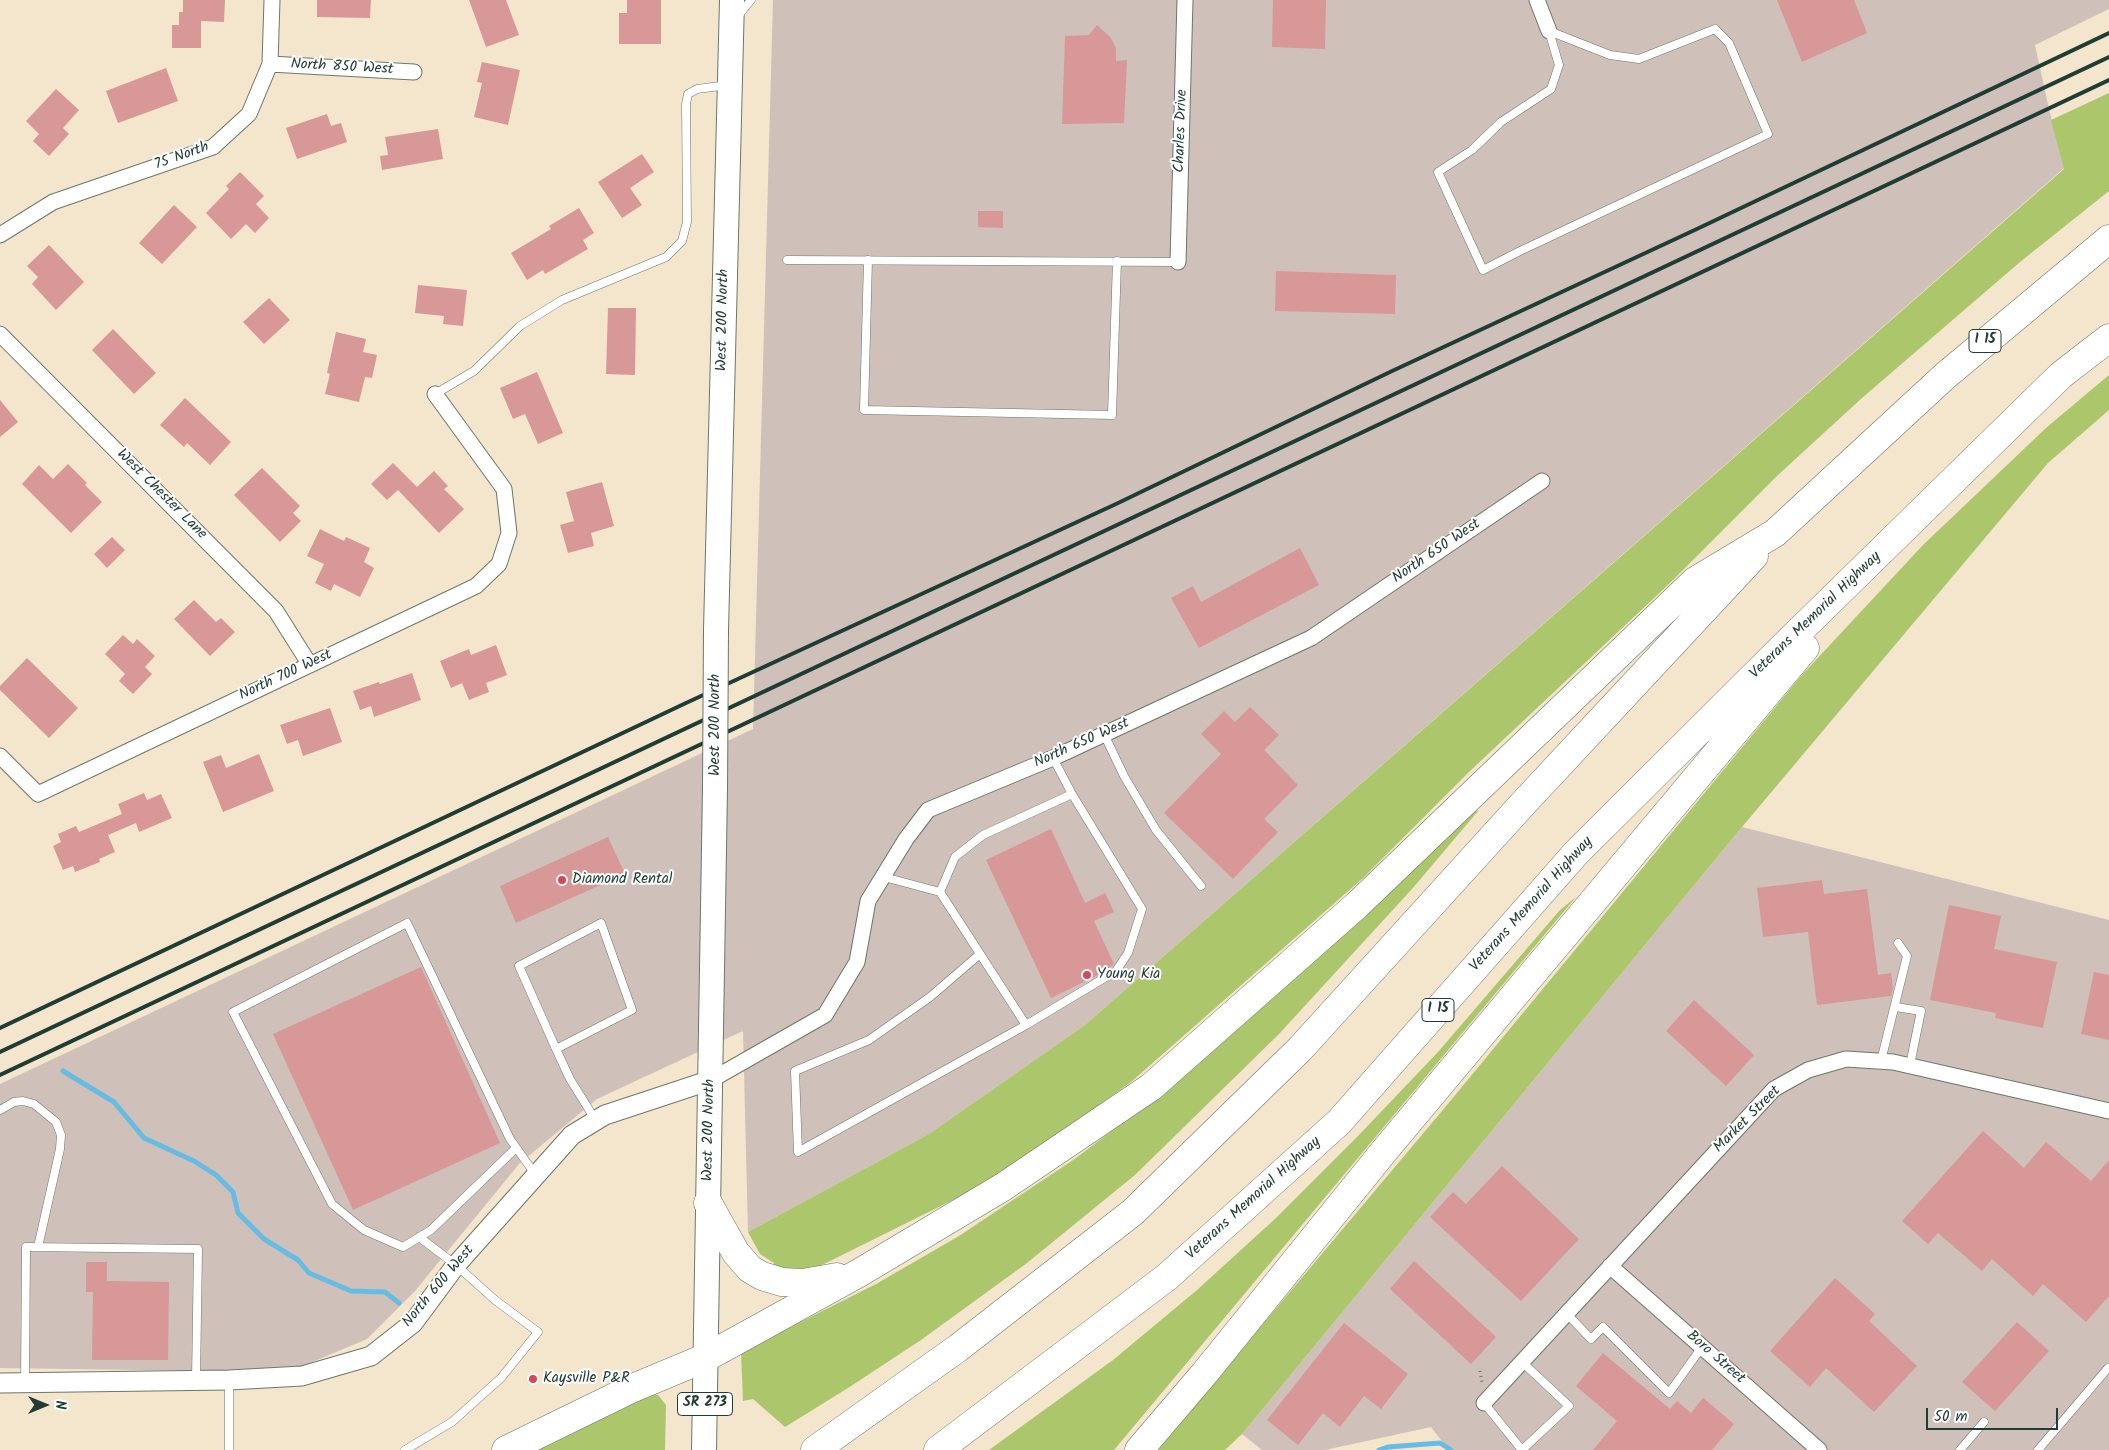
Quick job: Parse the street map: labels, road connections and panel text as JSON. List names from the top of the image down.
{
  "streets": {
    "highway": ["I 15", "Veterans Memorial Highway"],
    "main road": ["West 200 North", "SR 273"],
    "street": [
      "North 850 West",
      "Charles Drive",
      "75 North",
      "West Chester Lane",
      "North 650 West",
      "North 700 West",
      "Market Street",
      "North 600 West",
      "Boro Street"
    ]
  },
  "crossings": [
    ["North 850 West", "75 North"],
    ["West 200 North", "North 650 West"],
    ["West 200 North", "North 600 West"],
    ["West Chester Lane", "North 700 West"],
    ["North 650 West", "North 600 West"],
    ["Market Street", "Boro Street"]
  ],
  "places": ["Diamond Rental", "Young Kia", "Kaysville P&R"],
  "scale_bar": "50 m",
  "north": "right"
}
